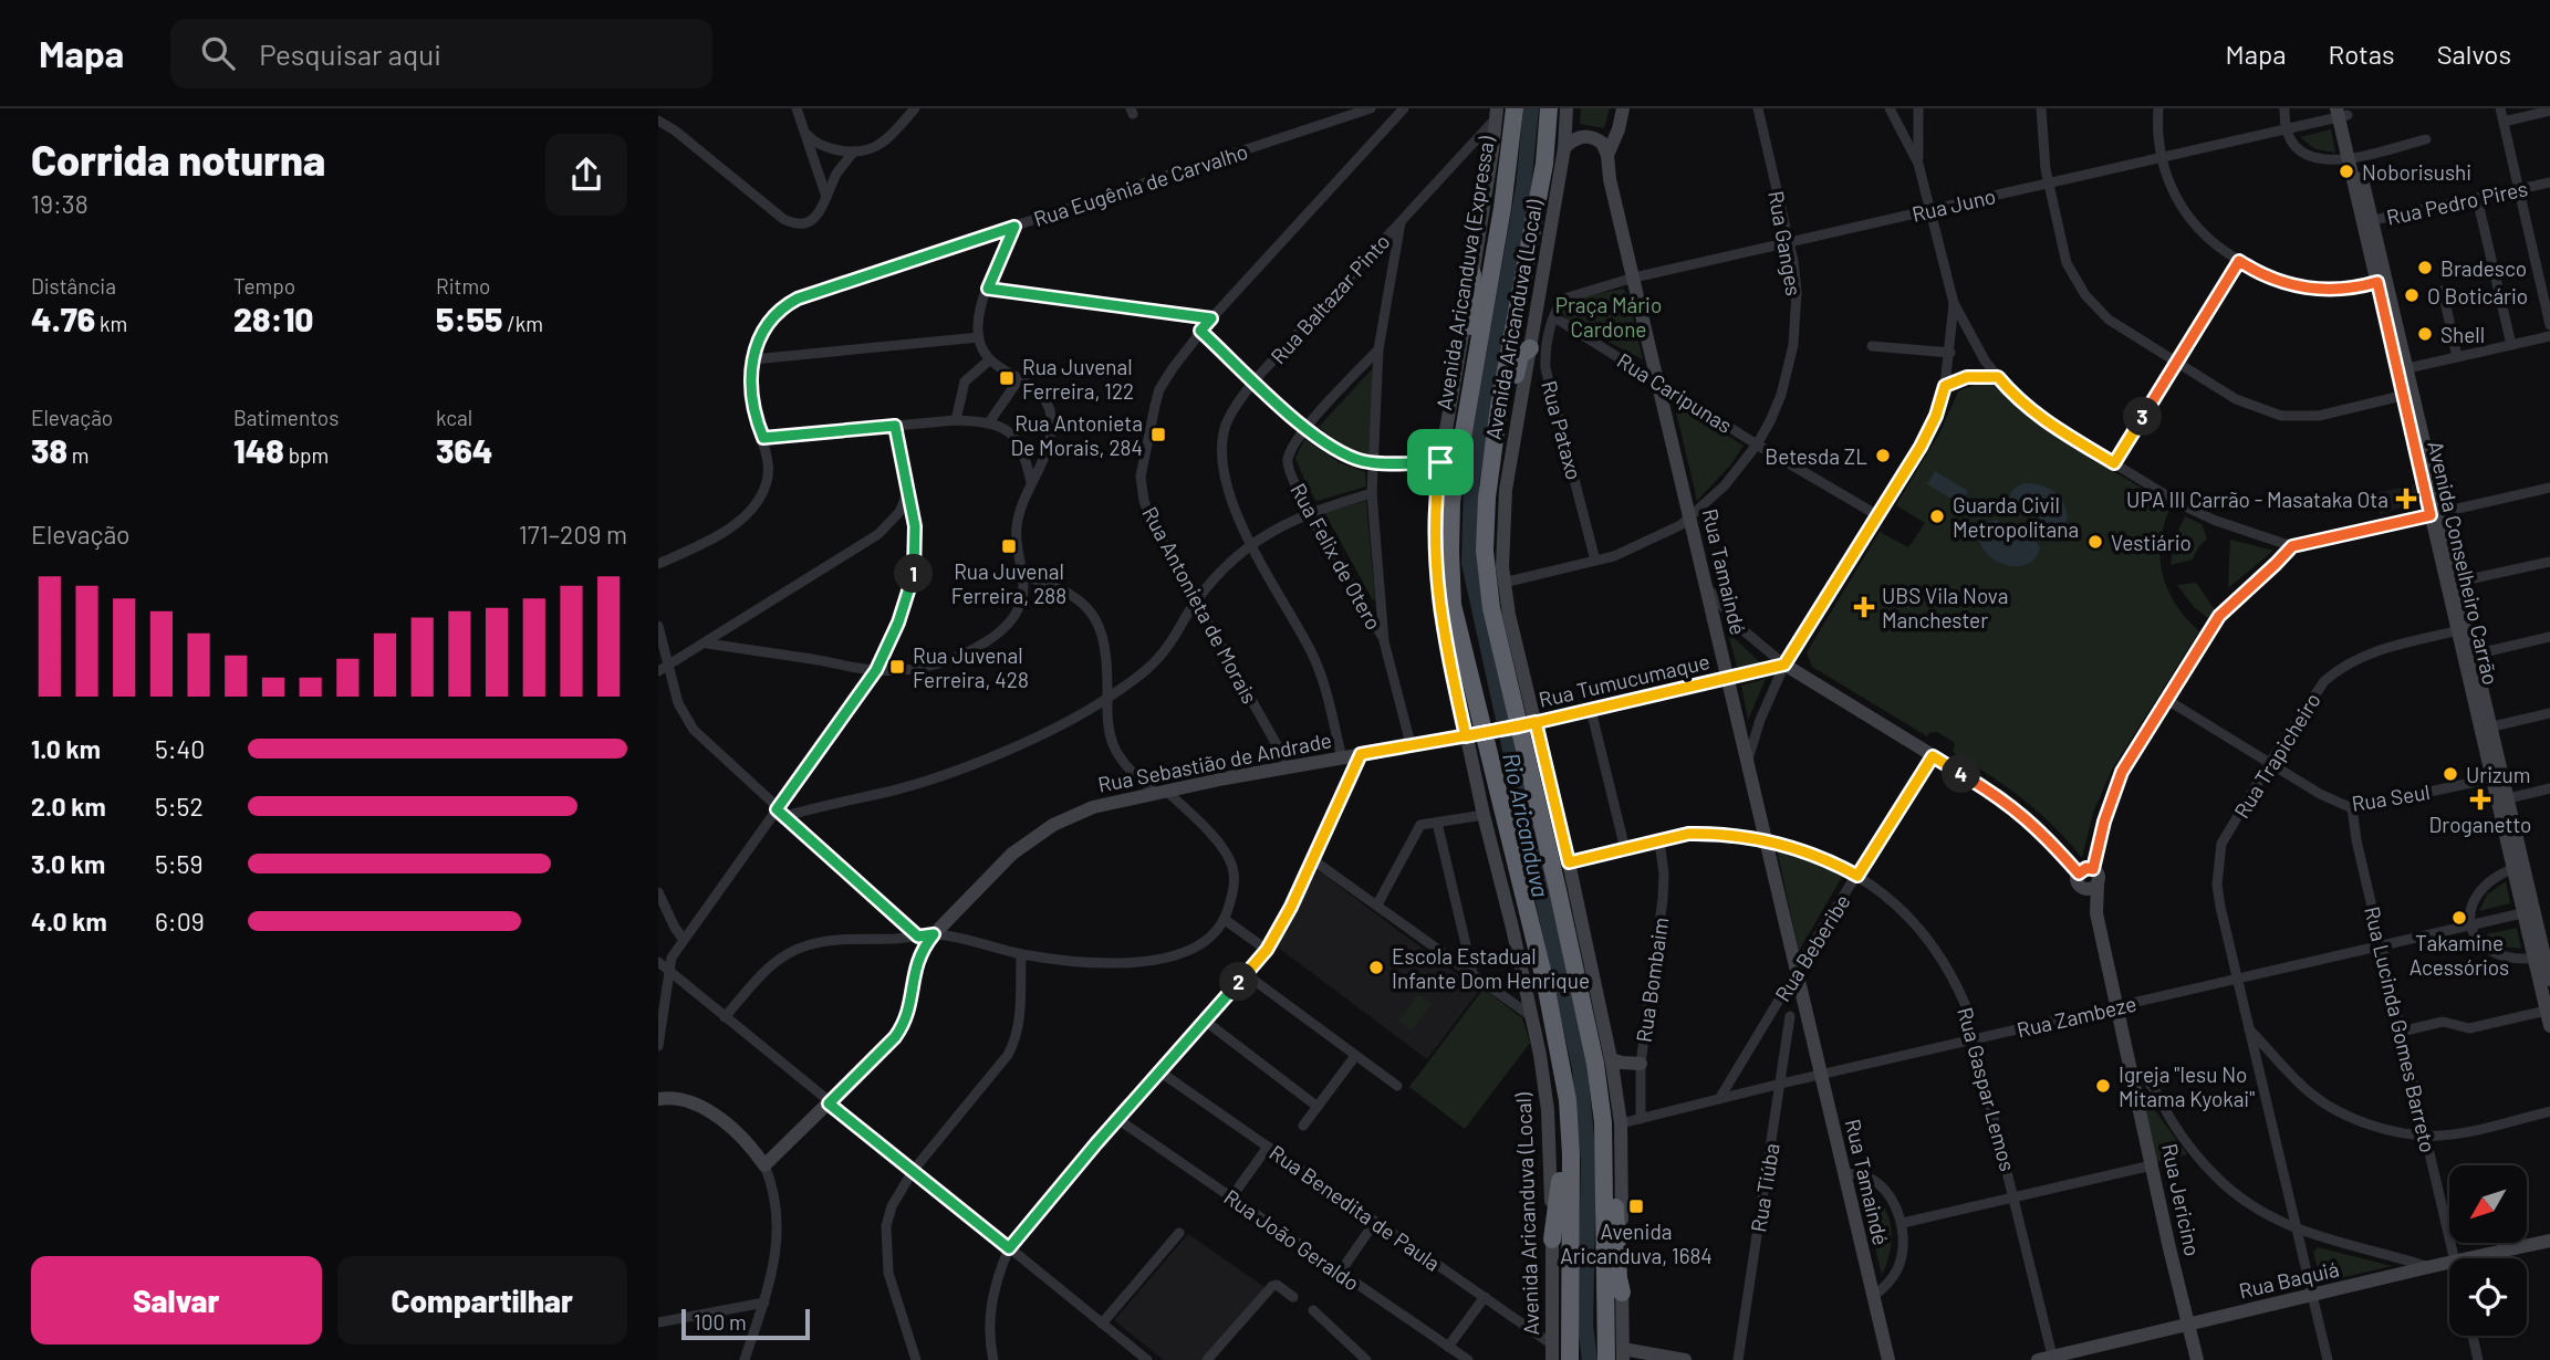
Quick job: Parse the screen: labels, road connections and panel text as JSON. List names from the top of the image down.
{
  "streets": {
    "highway": ["Avenida Aricanduva (Expressa)"],
    "street": [
      "Rua Eugênia de Carvalho",
      "Rua Pedro Pires",
      "Rua Juno",
      "Rua Ganges",
      "Rua Baltazar Pinto",
      "Avenida Aricanduva (Local)",
      "Rua Caripunas",
      "Rua Pataxo",
      "Rua Felix de Otero",
      "Avenida Conselheiro Carrão",
      "Rua Tamaindé",
      "Rua Antonieta de Morais",
      "Rua Tumucumaque",
      "Rua Trapicheiro",
      "Rua Sebastião de Andrade",
      "Rua Seul",
      "Rua Beberibe",
      "Rua Bombaim",
      "Rua Zambeze",
      "Rua Lucinda Gomes Barreto",
      "Rua Gaspar Lemos",
      "Rua Tiúba",
      "Rua Jericino",
      "Rua Benedita de Paula",
      "Rua João Geraldo",
      "Rua Baquiá"
    ]
  },
  "crossings": [
    ["Rua Pedro Pires", "Avenida Conselheiro Carrão"],
    ["Rua Juno", "Rua Ganges"],
    ["Rua Juno", "Rua Pataxo"],
    ["Rua Juno", "Avenida Conselheiro Carrão"],
    ["Rua Juno", "Rua Tamaindé"],
    ["Rua Ganges", "Avenida Aricanduva (Local)"],
    ["Rua Ganges", "Rua Caripunas"],
    ["Rua Ganges", "Rua Pataxo"],
    ["Rua Ganges", "Rua Tamaindé"],
    ["Avenida Aricanduva (Expressa)", "Avenida Aricanduva (Local)"],
    ["Avenida Aricanduva (Expressa)", "Rua Sebastião de Andrade"],
    ["Rua Baltazar Pinto", "Avenida Aricanduva (Local)"],
    ["Rua Baltazar Pinto", "Rua Sebastião de Andrade"],
    ["Avenida Aricanduva (Local)", "Rua Tumucumaque"],
    ["Avenida Aricanduva (Local)", "Rua Sebastião de Andrade"],
    ["Avenida Aricanduva (Local)", "Rua Zambeze"],
    ["Avenida Aricanduva (Local)", "Rua Gaspar Lemos"],
    ["Avenida Aricanduva (Local)", "Rua Benedita de Paula"],
    ["Rua Caripunas", "Rua Pataxo"],
    ["Rua Caripunas", "Rua Tamaindé"],
    ["Avenida Conselheiro Carrão", "Rua Trapicheiro"],
    ["Avenida Conselheiro Carrão", "Rua Seul"],
    ["Avenida Conselheiro Carrão", "Rua Zambeze"],
    ["Rua Tamaindé", "Rua Tumucumaque"],
    ["Rua Tamaindé", "Rua Beberibe"],
    ["Rua Tamaindé", "Rua Zambeze"],
    ["Rua Tamaindé", "Rua Gaspar Lemos"],
    ["Rua Antonieta de Morais", "Rua Sebastião de Andrade"],
    ["Rua Tumucumaque", "Rua Sebastião de Andrade"],
    ["Rua Trapicheiro", "Rua Seul"],
    ["Rua Trapicheiro", "Rua Zambeze"],
    ["Rua Trapicheiro", "Rua Baquiá"],
    ["Rua Seul", "Rua Lucinda Gomes Barreto"],
    ["Rua Beberibe", "Rua Zambeze"],
    ["Rua Beberibe", "Rua Gaspar Lemos"],
    ["Rua Bombaim", "Rua Zambeze"],
    ["Rua Bombaim", "Rua Gaspar Lemos"],
    ["Rua Zambeze", "Rua Lucinda Gomes Barreto"],
    ["Rua Zambeze", "Rua Gaspar Lemos"],
    ["Rua Zambeze", "Rua Tiúba"],
    ["Rua Zambeze", "Rua Jericino"],
    ["Rua Gaspar Lemos", "Rua Baquiá"],
    ["Rua Jericino", "Rua Baquiá"]
  ],
  "water": ["Rio Aricanduva"],
  "parks": ["Praça Mário Cardone"],
  "places": {
    "other": [
      "Noborisushi",
      "Bradesco",
      "O Boticário",
      "Shell",
      "Betesda ZL",
      "Guarda Civil Metropolitana",
      "Vestiário",
      "Urizum",
      "Takamine Acessórios",
      "Escola Estadual Infante Dom Henrique",
      "Igreja \"Iesu No Mitama Kyokai\""
    ],
    "transit": [
      "Rua Juvenal Ferreira, 122",
      "Rua Antonieta De Morais, 284",
      "Rua Juvenal Ferreira, 288",
      "Rua Juvenal Ferreira, 428",
      "Avenida Aricanduva, 1684"
    ],
    "health": ["UPA III Carrão - Masataka Ota", "UBS Vila Nova Manchester", "Droganetto"]
  },
  "scale_bar": "100 m",
  "north": "bottom left",
  "page": {
    "header": "Mapa",
    "search": "Pesquisar aqui",
    "nav": ["Mapa", "Rotas", "Salvos"],
    "heading": ["Corrida noturna", "19:38"],
    "stats": [
      ["Distância", "4.76 km"],
      ["Tempo", "28:10"],
      ["Ritmo", "5:55 /km"],
      ["Elevação", "38 m"],
      ["Batimentos", "148 bpm"],
      ["kcal", "364"]
    ],
    "pins": [
      "3",
      "1",
      "4",
      "2"
    ],
    "chart": ["Elevação", "171–209 m"],
    "list": [
      {
        "name": "1.0 km",
        "note": "5:40"
      },
      {
        "name": "2.0 km",
        "note": "5:52"
      },
      {
        "name": "3.0 km",
        "note": "5:59"
      },
      {
        "name": "4.0 km",
        "note": "6:09"
      }
    ],
    "buttons": ["Salvar", "Compartilhar"],
    "scale": "100 m"
  }
}
